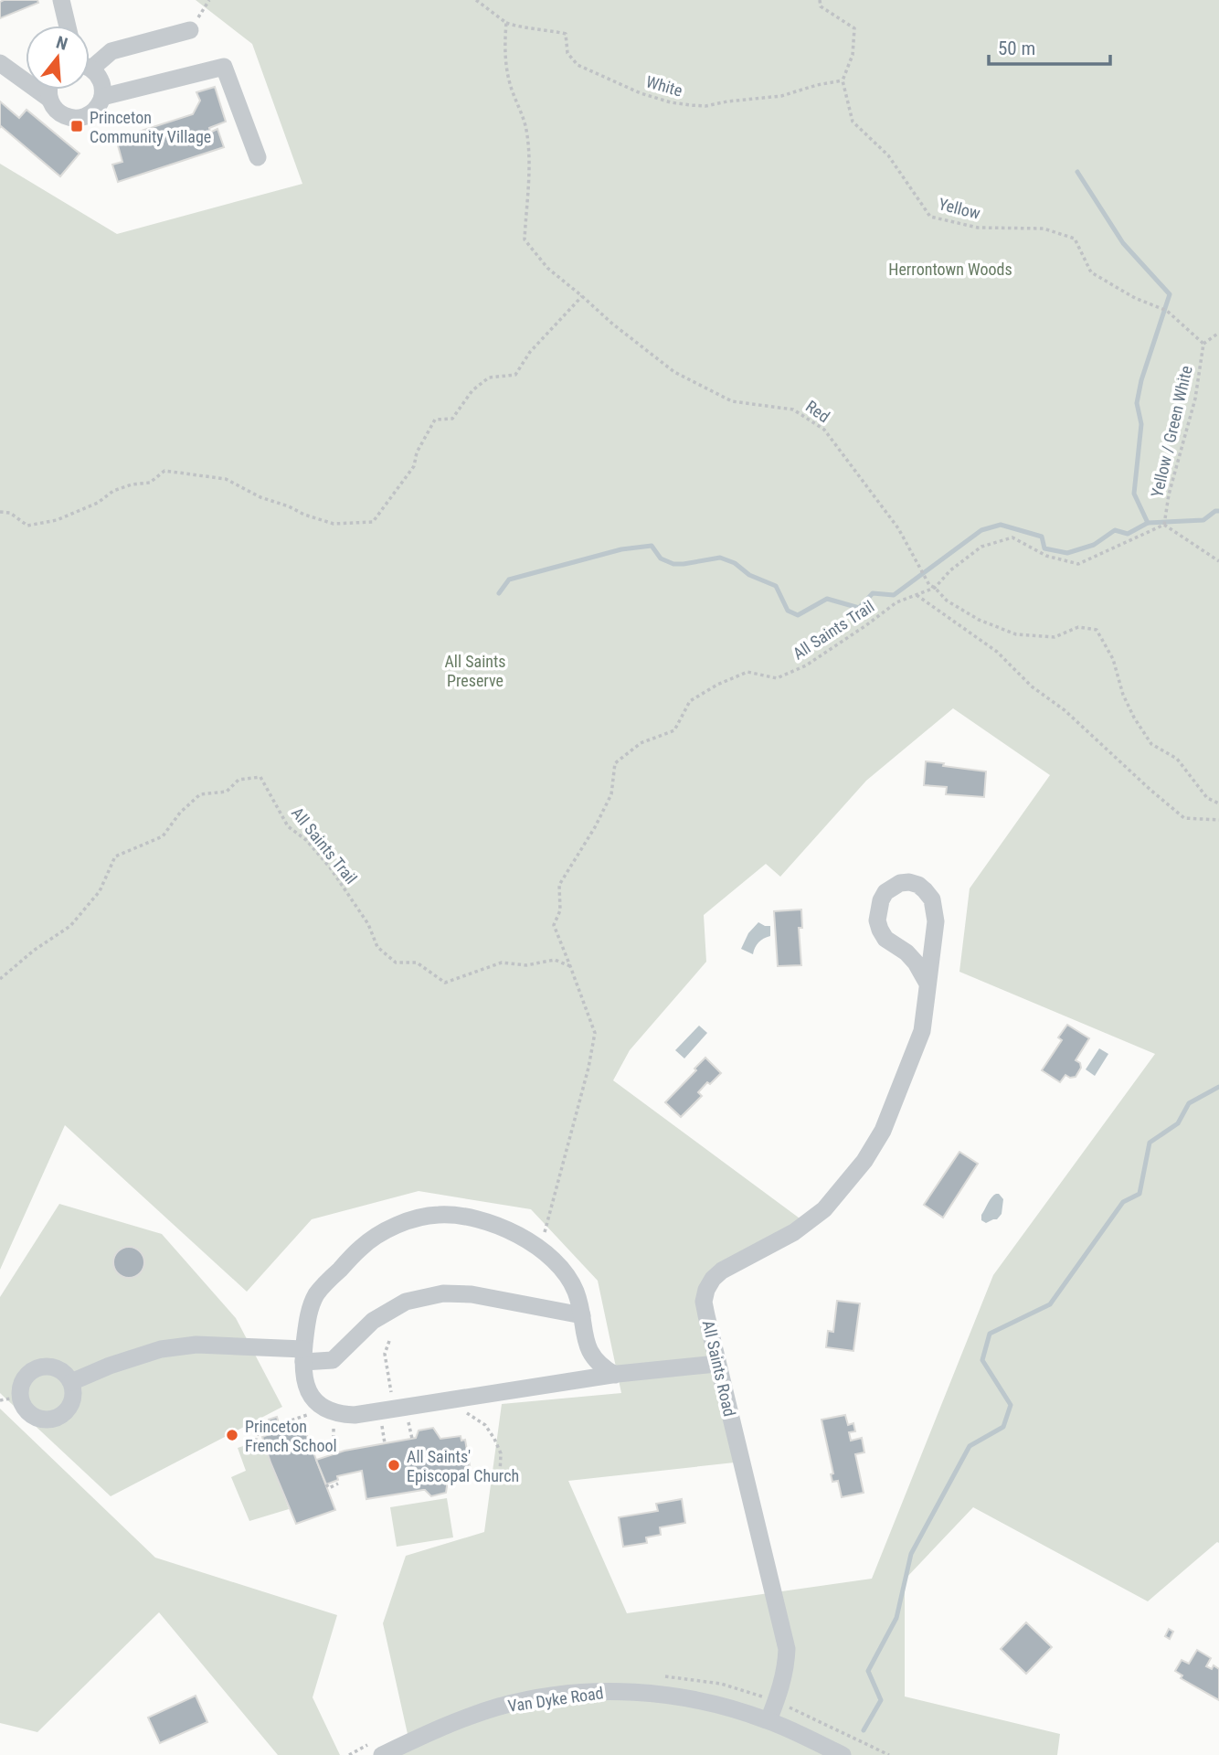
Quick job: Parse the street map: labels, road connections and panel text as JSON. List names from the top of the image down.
{
  "streets": {
    "street": ["All Saints Road", "Van Dyke Road"],
    "path": [
      "White",
      "Yellow",
      "Red",
      "Yellow / Green White",
      "All Saints Trail"
    ]
  },
  "crossings": [
    ["White", "Yellow"],
    ["White", "Red"],
    ["Yellow", "Yellow / Green White"],
    ["Red", "All Saints Trail"],
    ["All Saints Road", "Van Dyke Road"]
  ],
  "parks": ["Herrontown Woods", "All Saints Preserve"],
  "places": {
    "transit": ["Princeton Community Village"],
    "other": ["Princeton French School", "All Saints' Episcopal Church"]
  },
  "scale_bar": "50 m",
  "north": "top"
}
